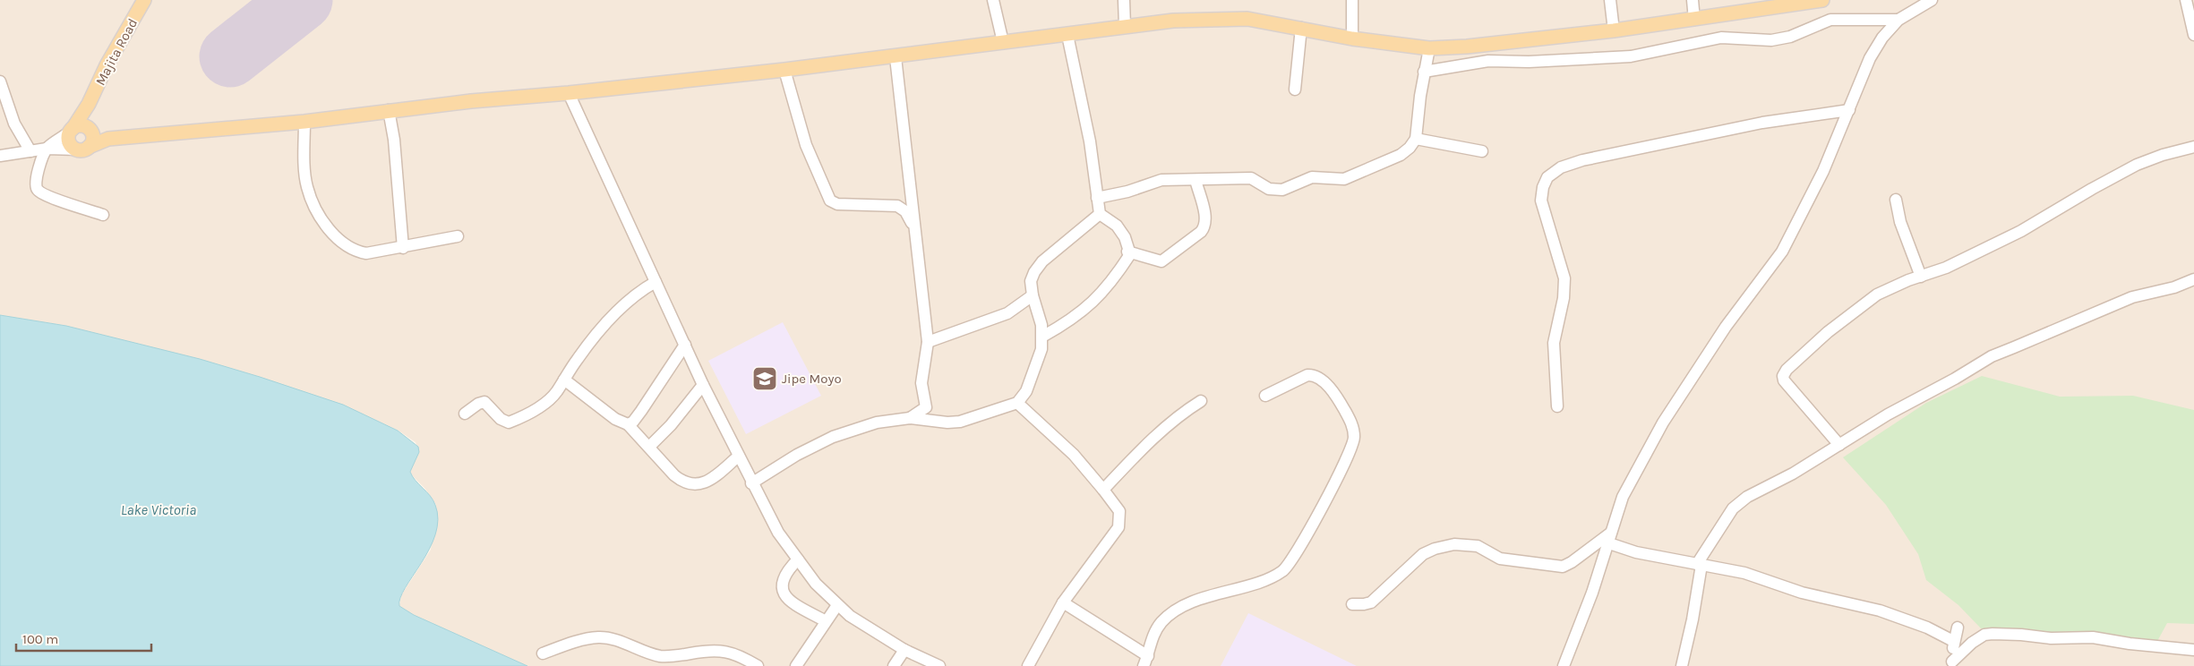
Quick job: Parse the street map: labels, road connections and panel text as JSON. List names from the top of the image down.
{
  "streets": {
    "main road": ["Majita Road"]
  },
  "water": ["Lake Victoria"],
  "places": {
    "school or university": ["Jipe Moyo"]
  },
  "scale_bar": "100 m"
}
